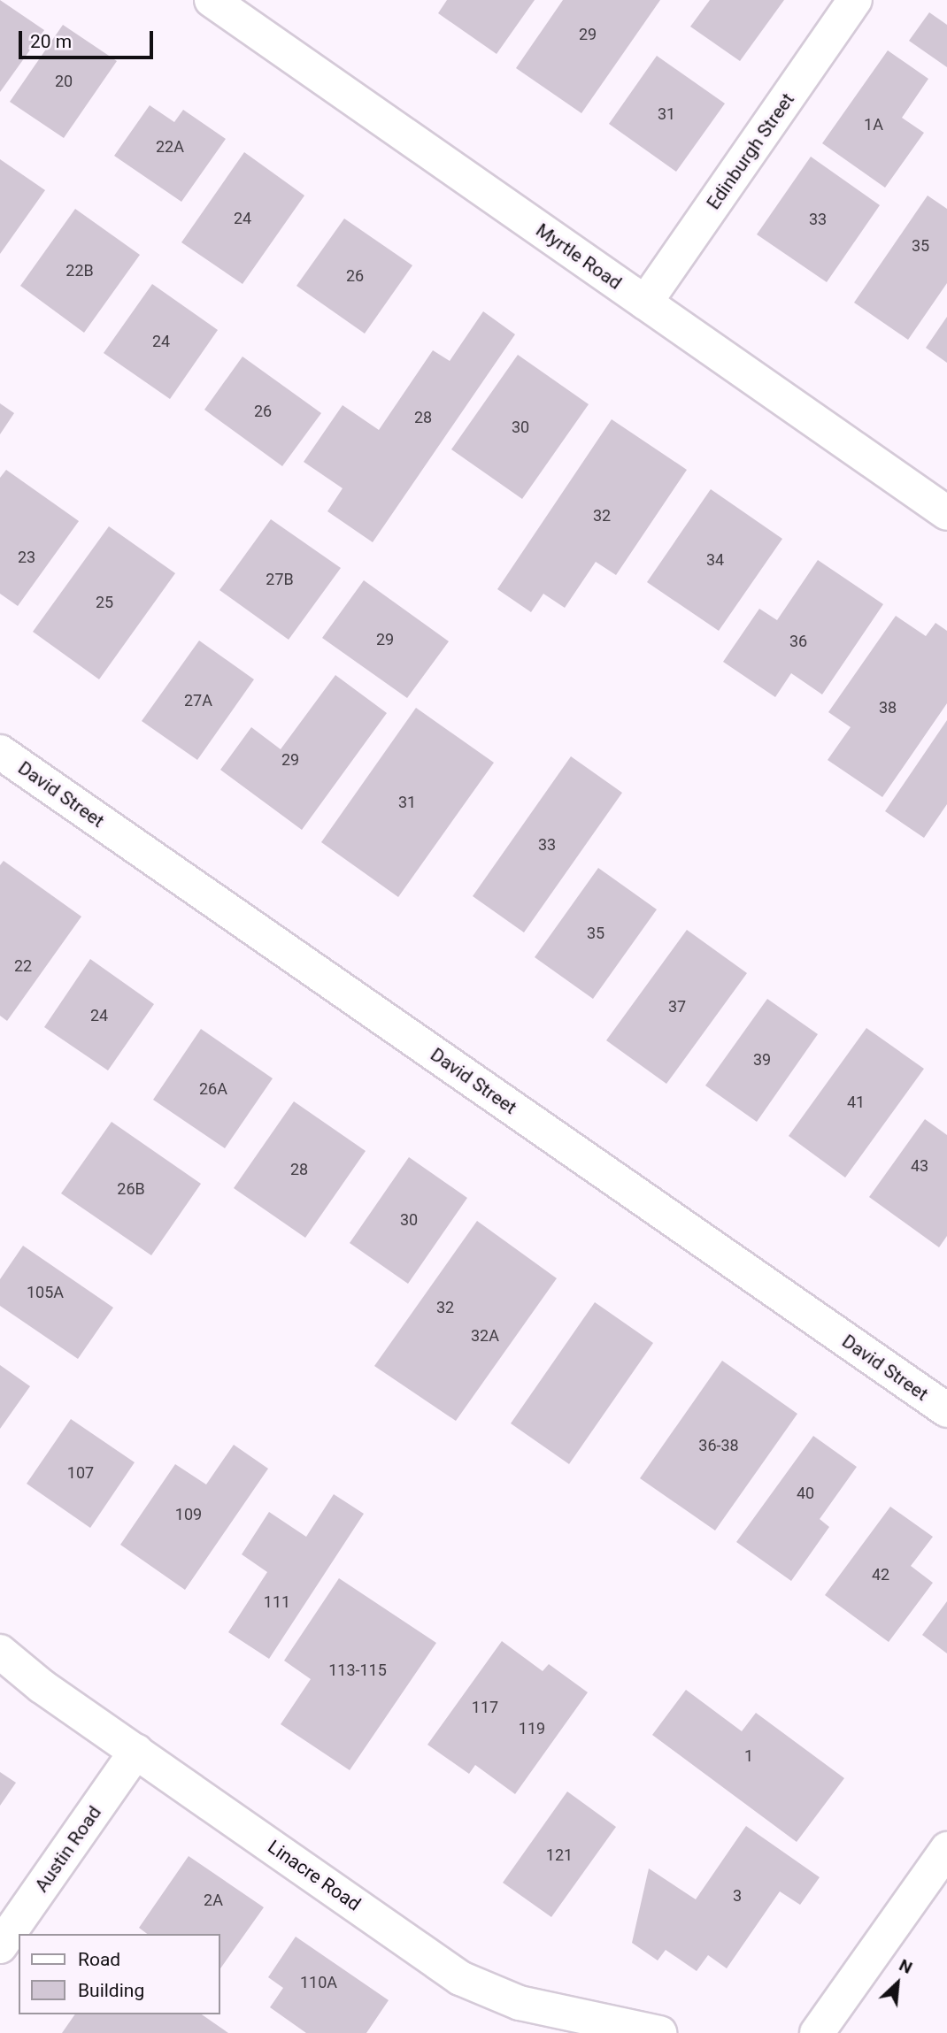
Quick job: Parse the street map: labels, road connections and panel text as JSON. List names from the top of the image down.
{
  "streets": {
    "street": [
      "Edinburgh Street",
      "Myrtle Road",
      "David Street",
      "Austin Road",
      "Linacre Road"
    ]
  },
  "crossings": [
    ["Edinburgh Street", "Myrtle Road"],
    ["Austin Road", "Linacre Road"]
  ],
  "house_numbers": [
    "29",
    "20",
    "31",
    "1A",
    "22A",
    "24",
    "33",
    "35",
    "22B",
    "26",
    "24",
    "26",
    "28",
    "30",
    "32",
    "23",
    "34",
    "27B",
    "25",
    "29",
    "36",
    "27A",
    "38",
    "29",
    "31",
    "33",
    "35",
    "22",
    "37",
    "24",
    "39",
    "26A",
    "41",
    "43",
    "28",
    "26B",
    "30",
    "105A",
    "32",
    "32A",
    "36-38",
    "107",
    "40",
    "109",
    "42",
    "111",
    "113-115",
    "117",
    "119",
    "1",
    "121",
    "3",
    "2A",
    "110A"
  ],
  "legend": ["Road", "Building"],
  "scale_bar": "20 m",
  "north": "top right"
}
